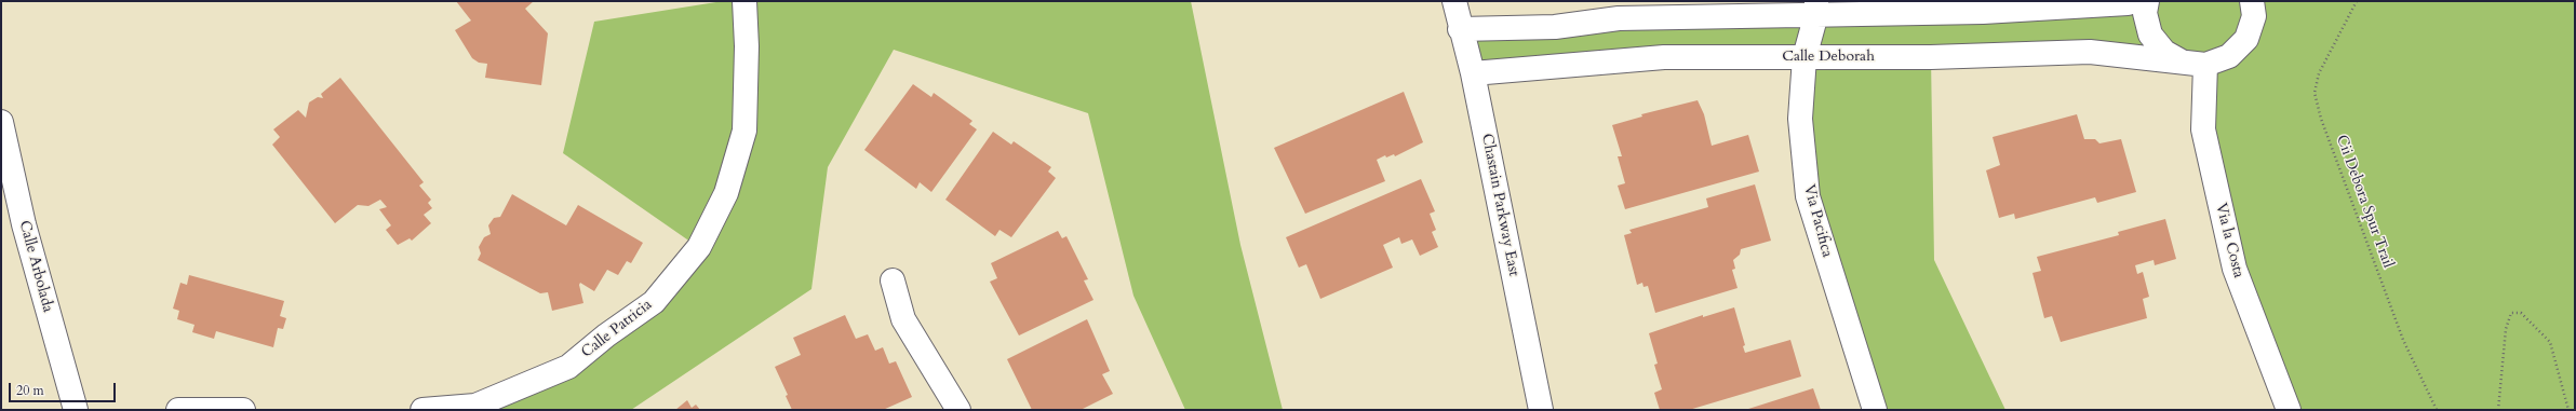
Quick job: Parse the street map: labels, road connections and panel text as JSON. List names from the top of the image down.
{
  "streets": {
    "street": [
      "Calle Deborah",
      "Chastain Parkway East",
      "Via Pacifica",
      "Via la Costa",
      "Calle Arbolada",
      "Calle Patricia"
    ],
    "path": ["Cii Debora Spur Trail"]
  },
  "crossings": [
    ["Calle Deborah", "Chastain Parkway East"],
    ["Calle Deborah", "Via Pacifica"],
    ["Calle Deborah", "Via la Costa"]
  ],
  "scale_bar": "20 m"
}
